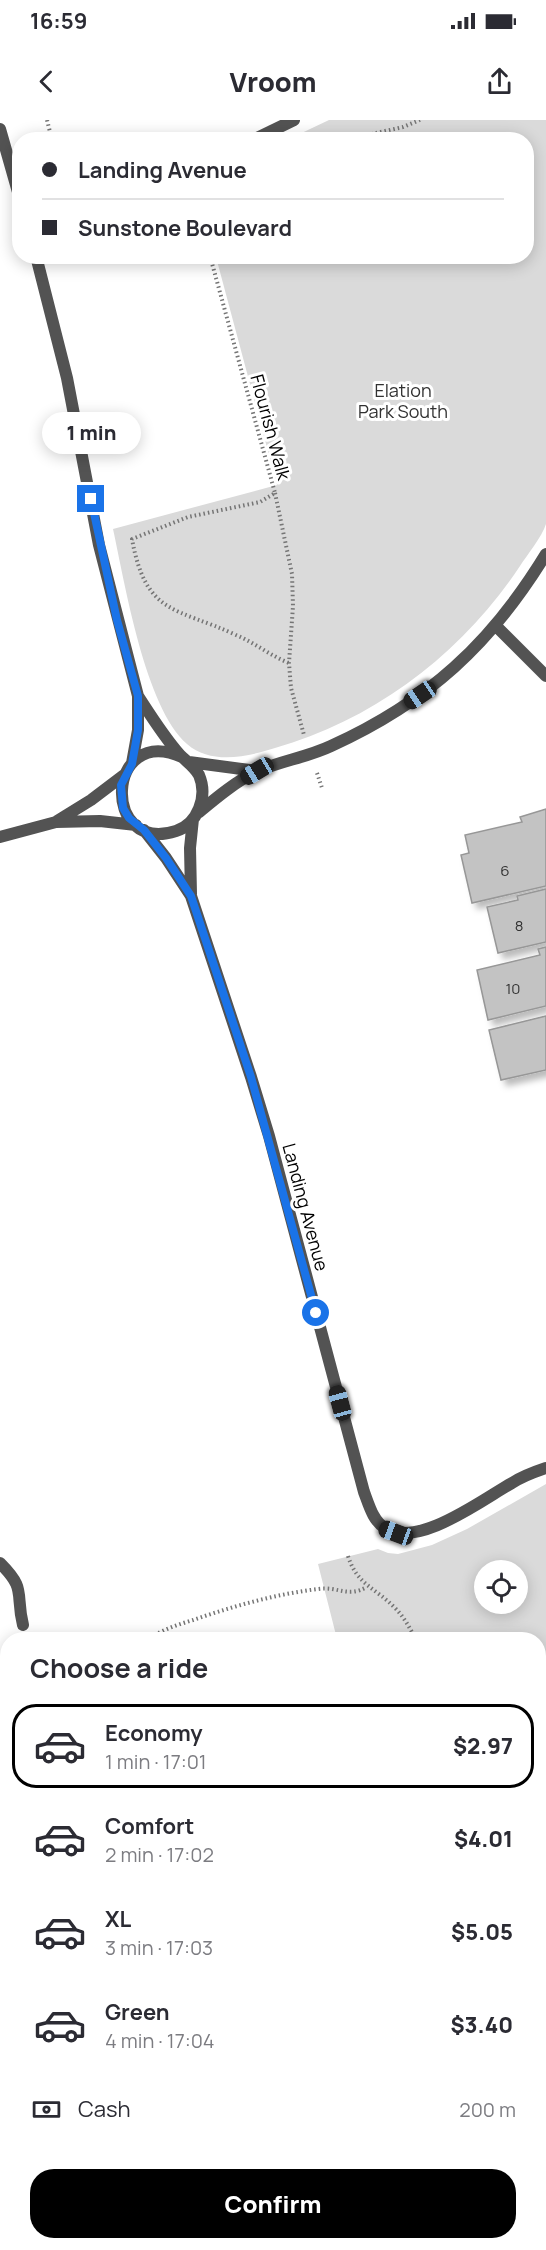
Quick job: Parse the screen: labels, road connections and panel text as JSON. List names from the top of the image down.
{
  "streets": {
    "street": ["Landing Avenue"],
    "path": ["Flourish Walk"]
  },
  "parks": ["Elation Park South"],
  "house_numbers": ["6", "8", "10"],
  "page": {
    "status": "16:59",
    "header": "Vroom",
    "banner": ["Landing Avenue", "Sunstone Boulevard"],
    "bubble": "1 min",
    "heading": "Choose a ride",
    "list": [
      {
        "name": "Economy",
        "note": "1 min · 17:01",
        "value": "$2.97"
      },
      {
        "name": "Comfort",
        "note": "2 min · 17:02",
        "value": "$4.01"
      },
      {
        "name": "XL",
        "note": "3 min · 17:03",
        "value": "$5.05"
      },
      {
        "name": "Green",
        "note": "4 min · 17:04",
        "value": "$3.40"
      }
    ],
    "pay": ["Cash", "200 m"],
    "buttons": "Confirm"
  }
}
